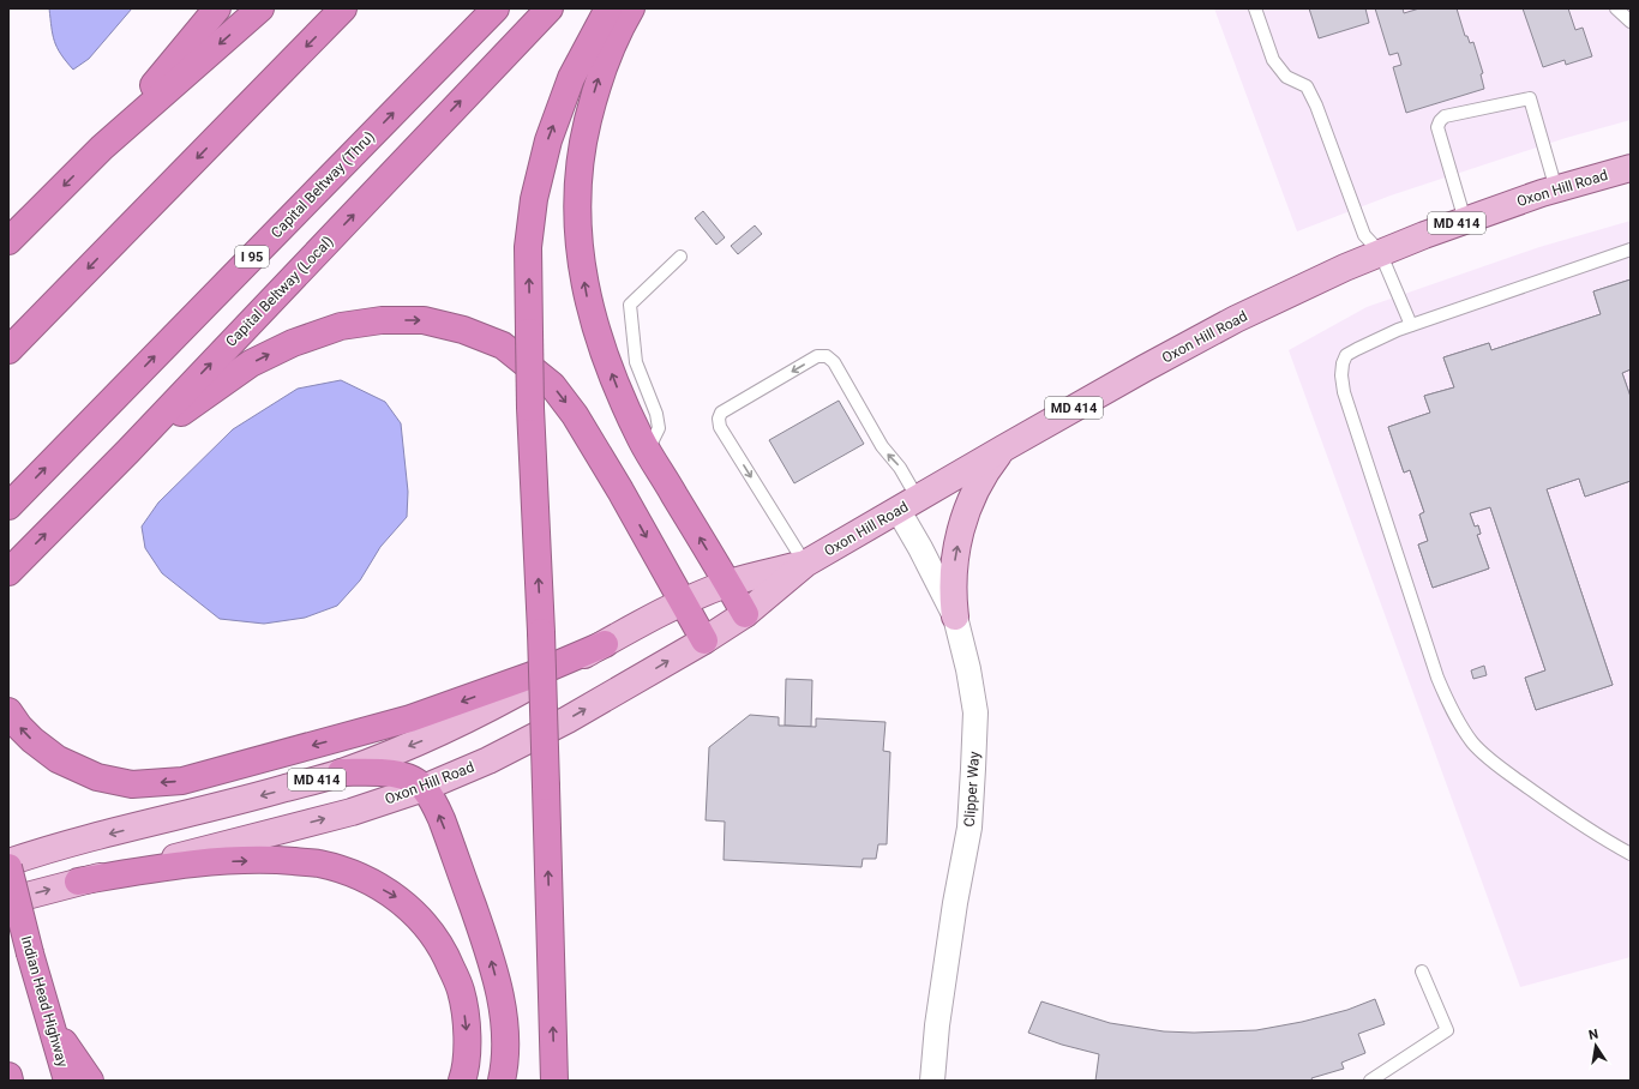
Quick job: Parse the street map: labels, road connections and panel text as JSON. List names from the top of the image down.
{
  "streets": {
    "highway": [
      "Capital Beltway (Thru)",
      "I 95",
      "Capital Beltway (Local)",
      "Indian Head Highway"
    ],
    "main road": ["Oxon Hill Road", "MD 414"],
    "street": ["Clipper Way"]
  },
  "crossings": [
    ["Oxon Hill Road", "Clipper Way"]
  ],
  "north": "top"
}
